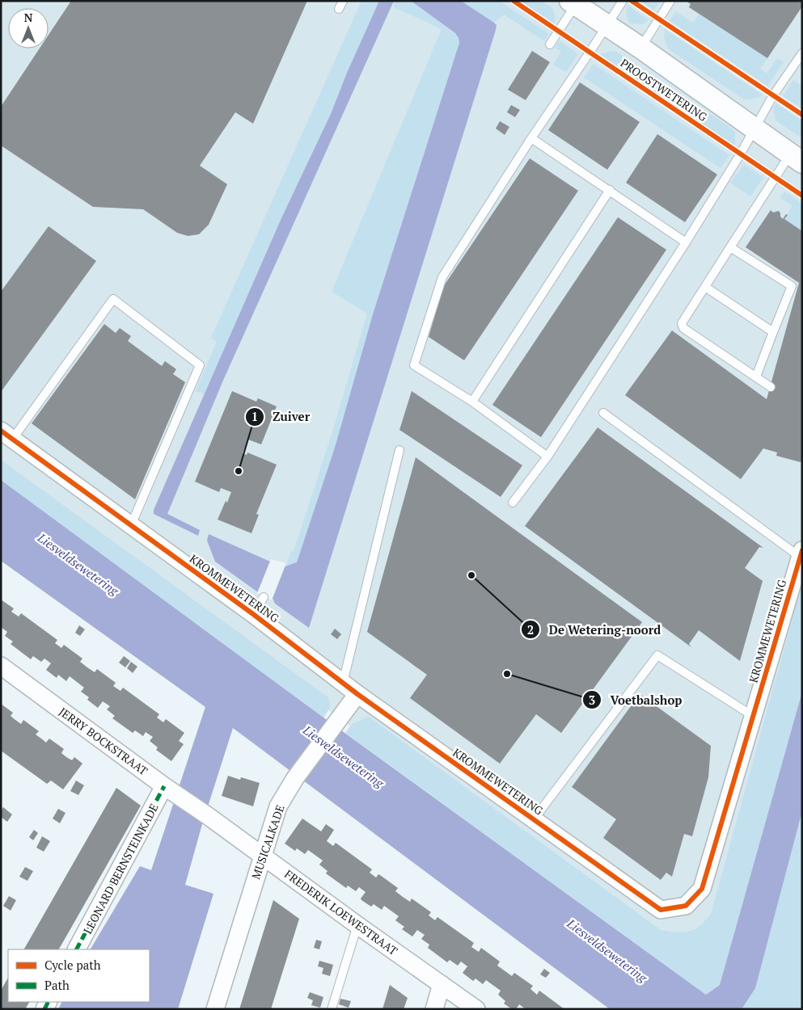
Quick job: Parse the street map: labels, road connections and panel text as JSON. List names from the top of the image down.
{
  "streets": {
    "street": [
      "PROOSTWETERING",
      "KROMMEWETERING",
      "JERRY BOCKSTRAAT",
      "MUSICALKADE",
      "LEONARD BERNSTEINKADE",
      "FREDERIK LOEWESTRAAT"
    ]
  },
  "crossings": [
    ["KROMMEWETERING", "MUSICALKADE"],
    ["JERRY BOCKSTRAAT", "LEONARD BERNSTEINKADE"],
    ["JERRY BOCKSTRAAT", "FREDERIK LOEWESTRAAT"],
    ["MUSICALKADE", "FREDERIK LOEWESTRAAT"]
  ],
  "water": ["Liesveldsewetering"],
  "places": ["Zuiver", "De Wetering-noord", "Voetbalshop"],
  "legend": ["Cycle path", "Path"],
  "north": "top"
}
